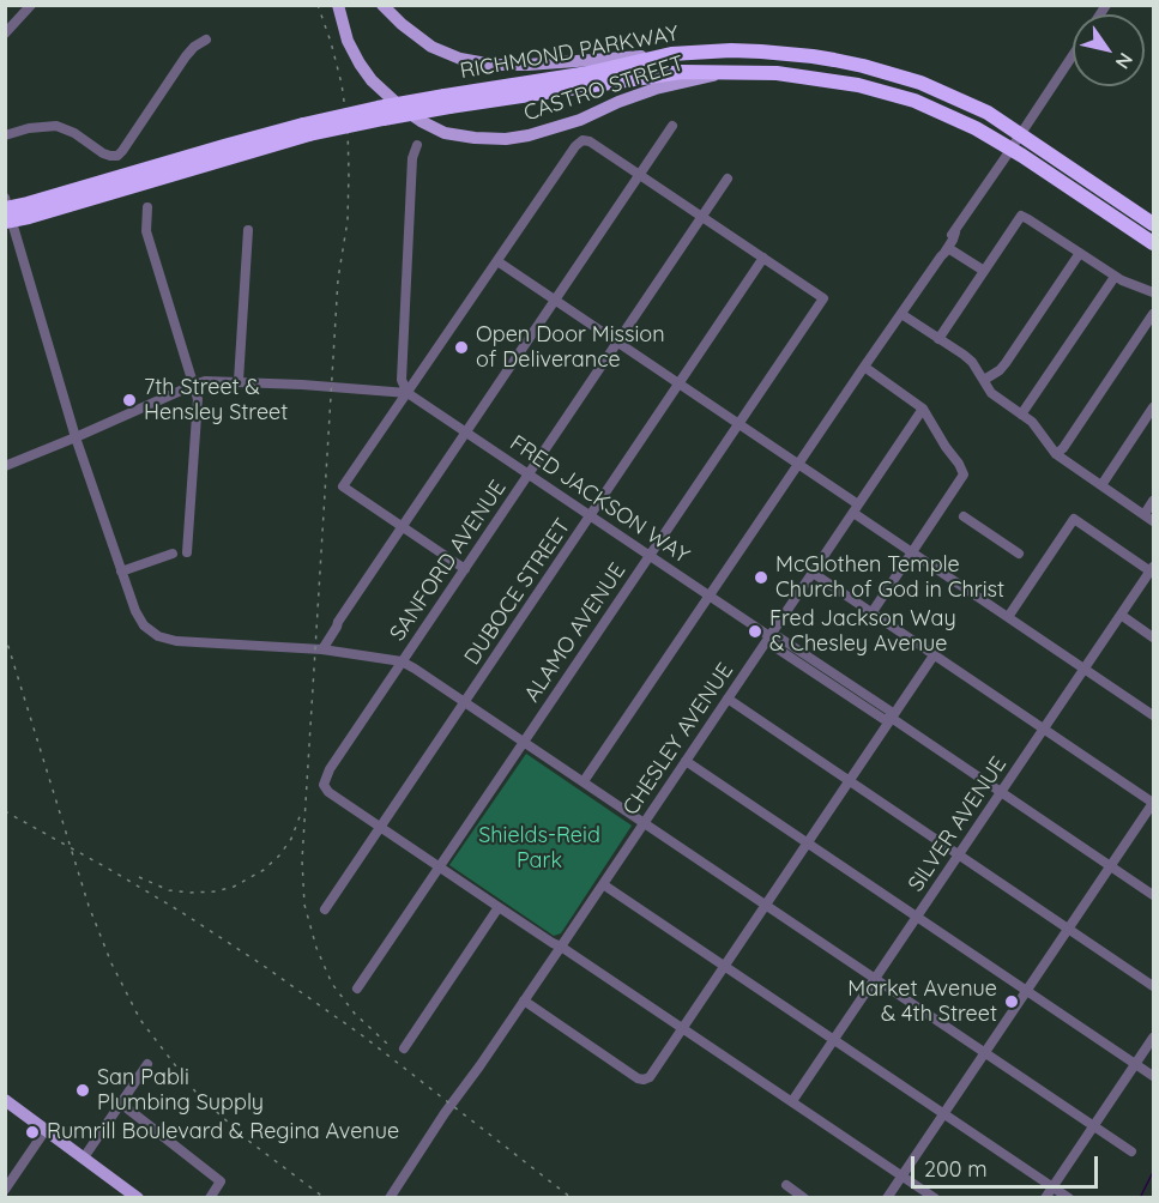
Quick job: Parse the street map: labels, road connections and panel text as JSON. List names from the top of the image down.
{
  "streets": {
    "highway": ["RICHMOND PARKWAY"],
    "main road": ["CASTRO STREET"],
    "street": [
      "FRED JACKSON WAY",
      "SANFORD AVENUE",
      "DUBOCE STREET",
      "ALAMO AVENUE",
      "CHESLEY AVENUE",
      "SILVER AVENUE"
    ]
  },
  "crossings": [
    ["RICHMOND PARKWAY", "CASTRO STREET"],
    ["FRED JACKSON WAY", "SANFORD AVENUE"],
    ["FRED JACKSON WAY", "DUBOCE STREET"],
    ["FRED JACKSON WAY", "ALAMO AVENUE"],
    ["FRED JACKSON WAY", "CHESLEY AVENUE"],
    ["FRED JACKSON WAY", "SILVER AVENUE"],
    ["SANFORD AVENUE", "DUBOCE STREET"],
    ["DUBOCE STREET", "ALAMO AVENUE"]
  ],
  "parks": ["Shields-Reid Park"],
  "places": [
    "Open Door Mission of Deliverance",
    "7th Street & Hensley Street",
    "McGlothen Temple Church of God in Christ",
    "Fred Jackson Way & Chesley Avenue",
    "Market Avenue & 4th Street",
    "San Pabli Plumbing Supply",
    "Rumrill Boulevard & Regina Avenue"
  ],
  "scale_bar": "200 m",
  "north": "bottom right"
}
